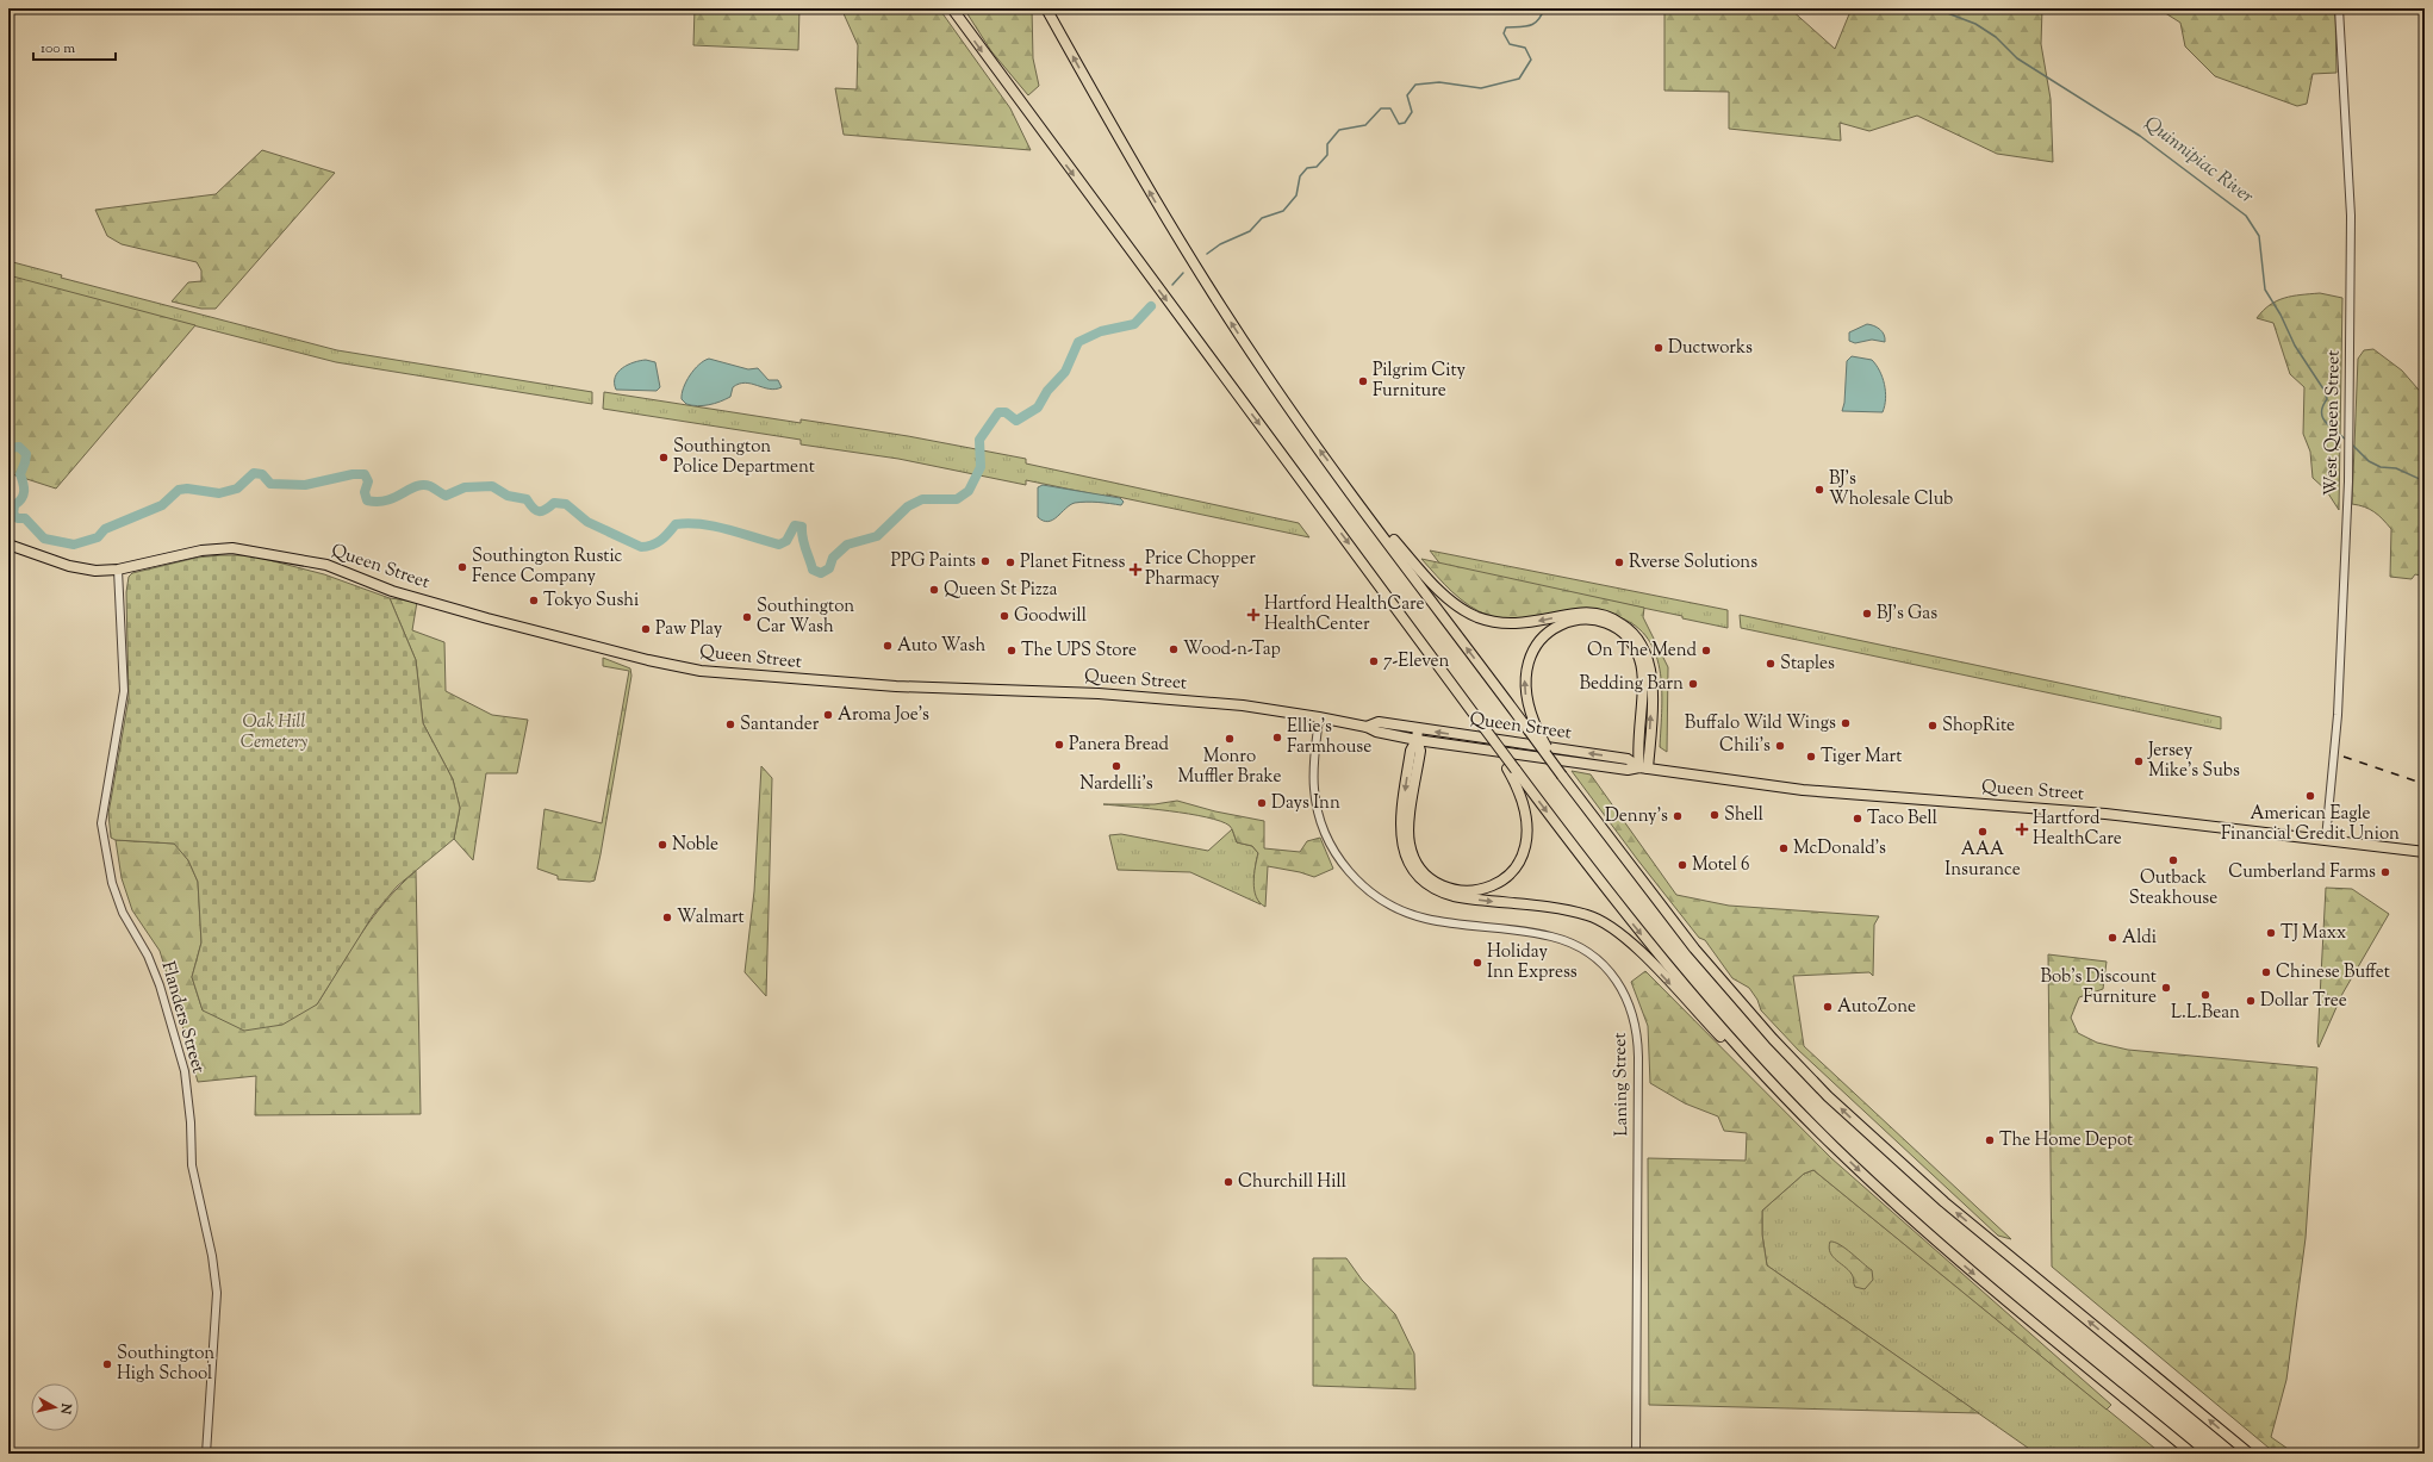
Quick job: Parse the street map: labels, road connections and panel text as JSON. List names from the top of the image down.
{
  "streets": {
    "highway": ["Queen Street"],
    "street": ["West Queen Street", "Flanders Street", "Laning Street"]
  },
  "crossings": [
    ["West Queen Street", "Queen Street"],
    ["Queen Street", "Flanders Street"],
    ["Queen Street", "Laning Street"]
  ],
  "water": ["Quinnipiac River"],
  "parks": ["Oak Hill Cemetery"],
  "places": {
    "other": [
      "Ductworks",
      "Pilgrim City Furniture",
      "Southington Police Department",
      "BJ's Wholesale Club",
      "PPG Paints",
      "Planet Fitness",
      "Rverse Solutions",
      "Southington Rustic Fence Company",
      "Queen St Pizza",
      "Tokyo Sushi",
      "BJ's Gas",
      "Goodwill",
      "Southington Car Wash",
      "Paw Play",
      "Auto Wash",
      "Wood-n-Tap",
      "The UPS Store",
      "On The Mend",
      "7-Eleven",
      "Staples",
      "Bedding Barn",
      "Aroma Joe's",
      "Buffalo Wild Wings",
      "Santander",
      "ShopRite",
      "Ellie's Farmhouse",
      "Monro Muffler Brake",
      "Panera Bread",
      "Chili's",
      "Tiger Mart",
      "Jersey Mike's Subs",
      "Nardelli's",
      "American Eagle Financial Credit Union",
      "Days Inn",
      "Shell",
      "Denny's",
      "Taco Bell",
      "AAA Insurance",
      "Noble",
      "McDonald's",
      "Outback Steakhouse",
      "Motel 6",
      "Cumberland Farms",
      "Walmart",
      "TJ Maxx",
      "Aldi",
      "Holiday Inn Express",
      "Chinese Buffet",
      "Bob's Discount Furniture",
      "L.L.Bean",
      "Dollar Tree",
      "AutoZone",
      "The Home Depot",
      "Churchill Hill",
      "Southington High School"
    ],
    "health": ["Price Chopper Pharmacy", "Hartford HealthCare HealthCenter", "Hartford HealthCare"]
  },
  "scale_bar": "100 m",
  "north": "right"
}
